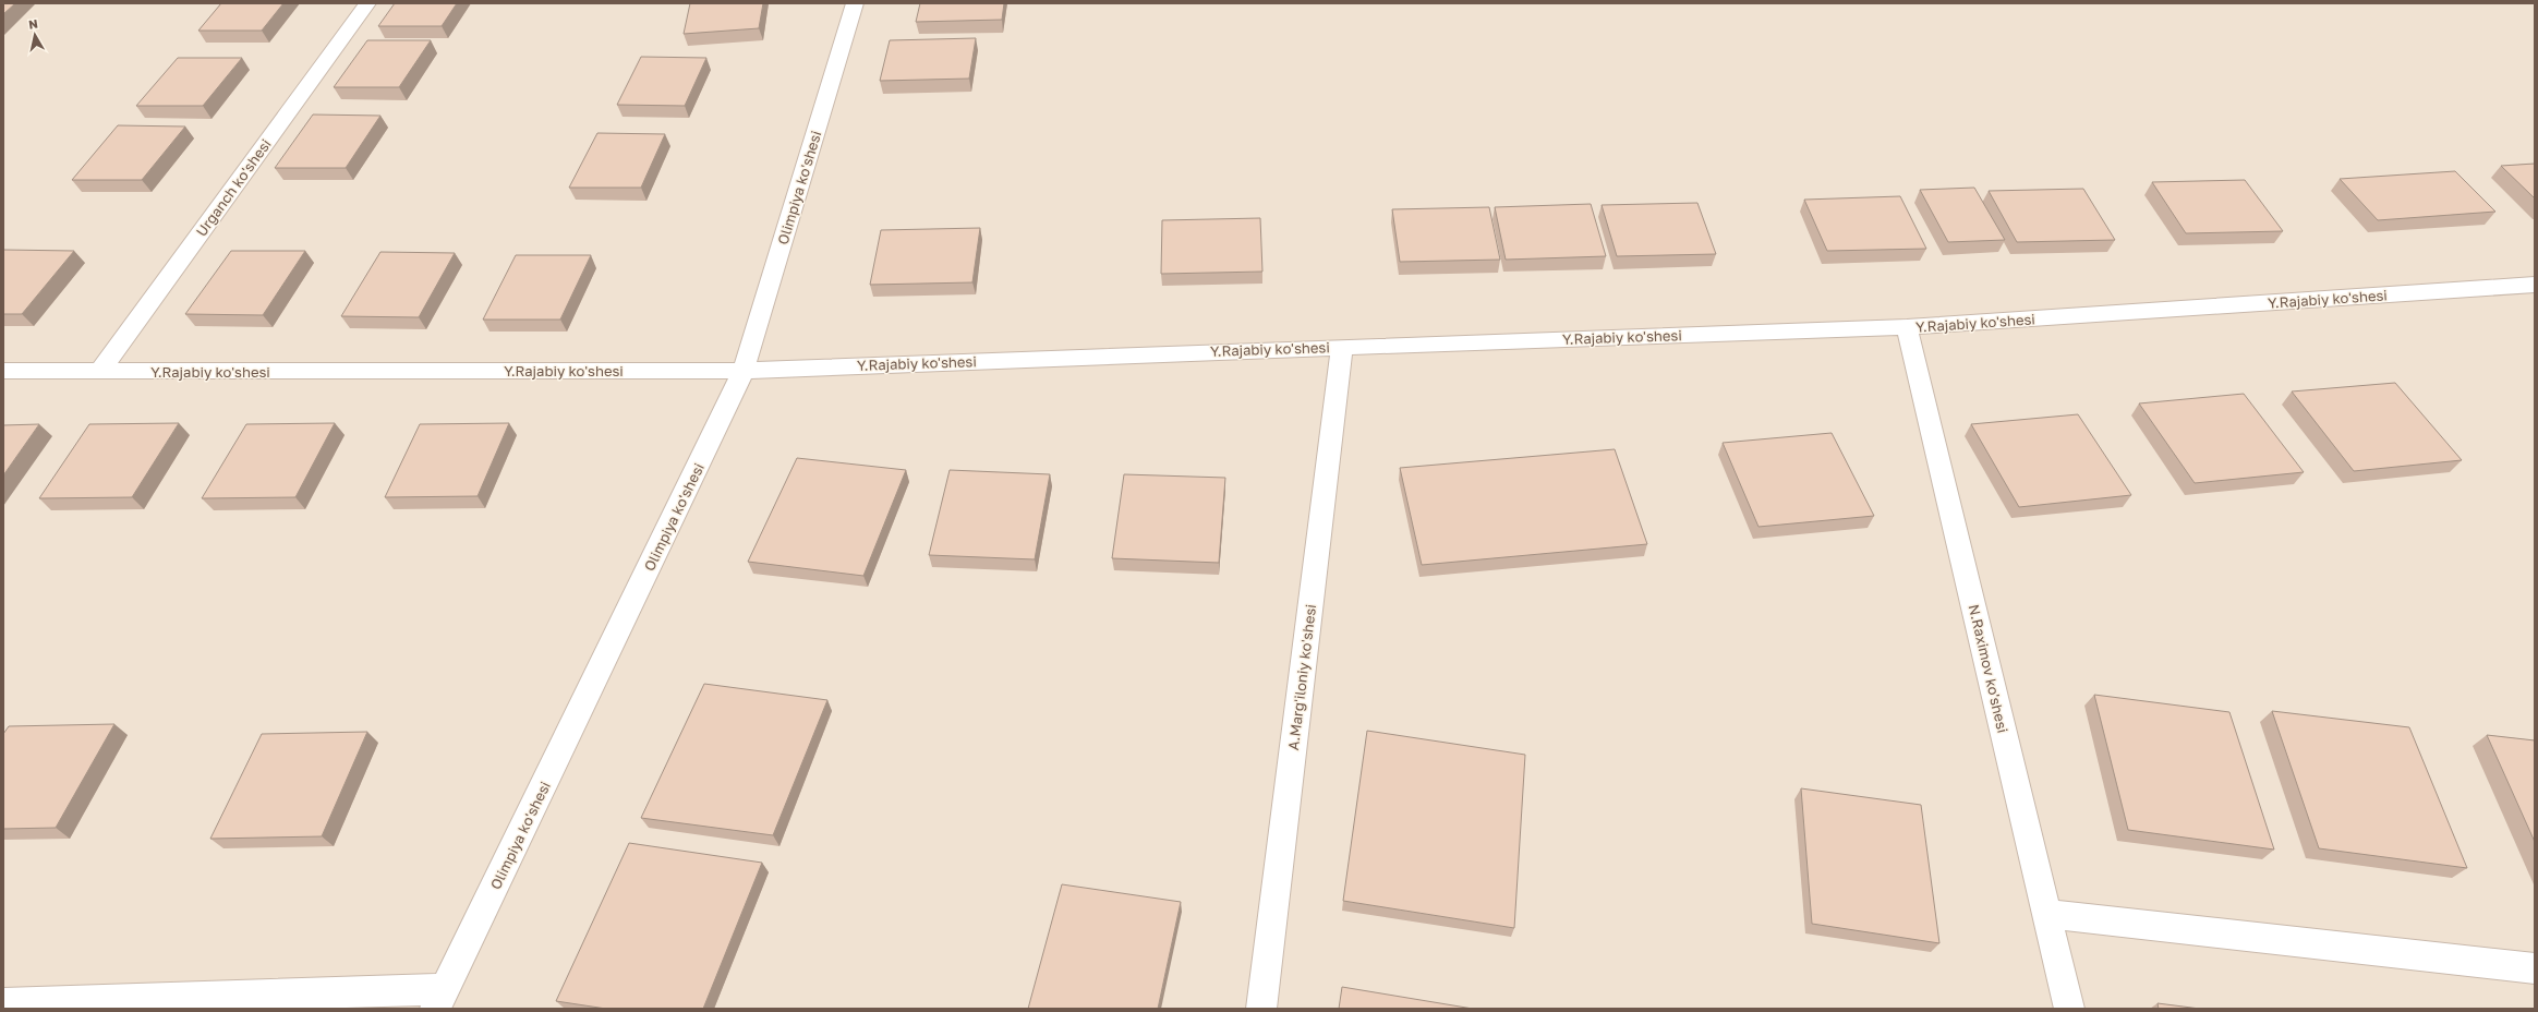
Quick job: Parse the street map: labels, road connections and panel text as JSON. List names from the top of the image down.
{
  "streets": {
    "street": [
      "Urganch ko'shesi",
      "Olimpiya ko'shesi",
      "Y.Rajabiy ko'shesi",
      "N.Raximov ko'shesi",
      "A.Marg'iloniy ko'shesi"
    ]
  },
  "crossings": [
    ["Urganch ko'shesi", "Y.Rajabiy ko'shesi"],
    ["Olimpiya ko'shesi", "Y.Rajabiy ko'shesi"],
    ["Y.Rajabiy ko'shesi", "N.Raximov ko'shesi"],
    ["Y.Rajabiy ko'shesi", "A.Marg'iloniy ko'shesi"]
  ],
  "north": "top"
}
